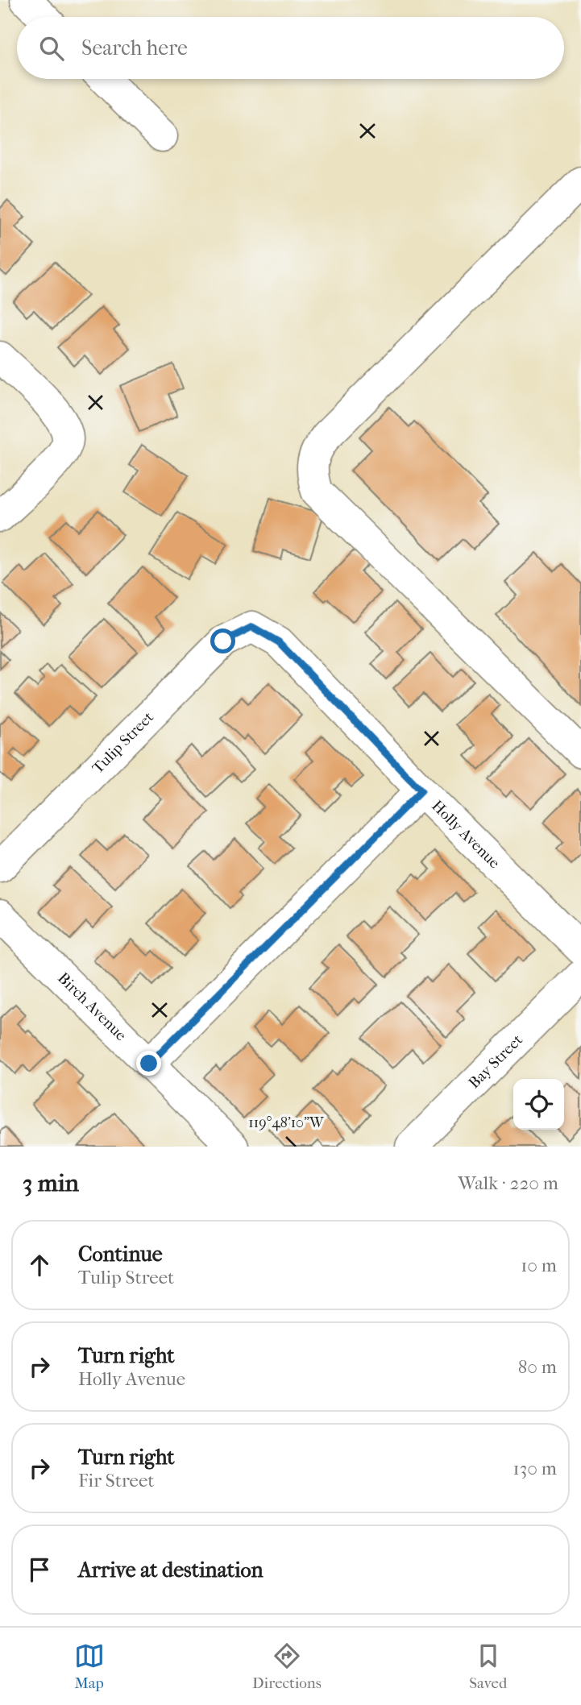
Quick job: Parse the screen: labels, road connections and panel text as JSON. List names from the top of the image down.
{
  "streets": {
    "street": [
      "Tulip Street",
      "Holly Avenue",
      "Birch Avenue",
      "Bay Street"
    ]
  },
  "crossings": [
    ["Tulip Street", "Holly Avenue"]
  ],
  "page": {
    "search": "Search here",
    "heading": ["3 min", "Walk · 220 m"],
    "list": [
      ["Continue", "Tulip Street", "10 m"],
      ["Turn right", "Holly Avenue", "80 m"],
      ["Turn right", "Fir Street", "130 m"],
      "Arrive at destination"
    ],
    "nav": ["Map", "Directions", "Saved"]
  },
  "coordinates": ["119°48'10\"W"]
}
